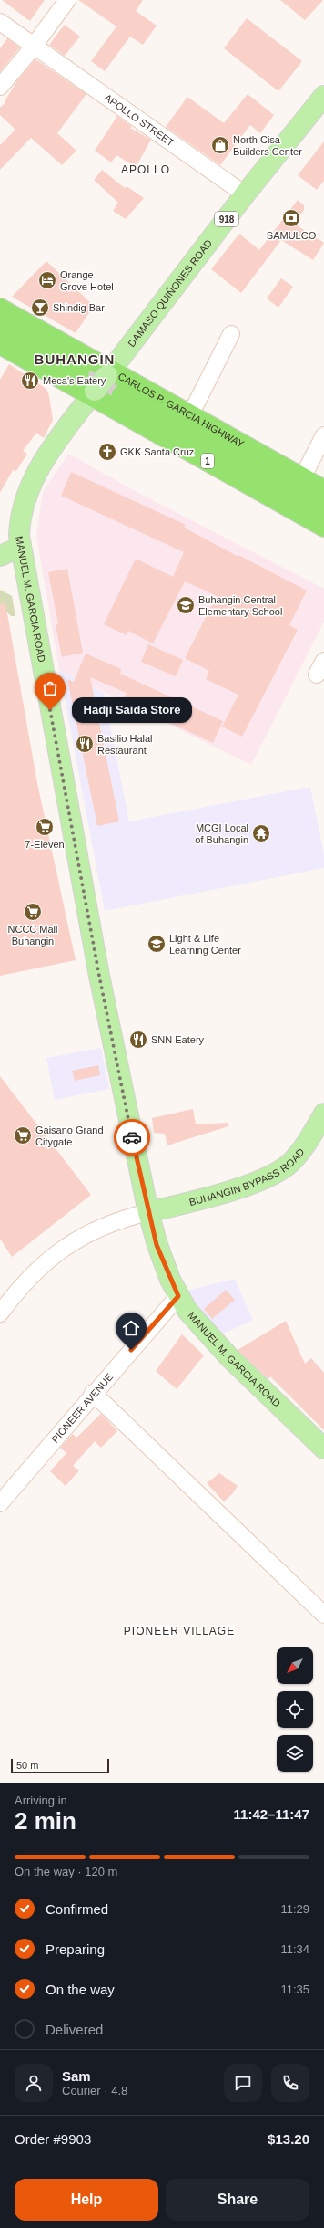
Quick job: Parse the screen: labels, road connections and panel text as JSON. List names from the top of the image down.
{
  "streets": {
    "highway": ["CARLOS P. GARCIA HIGHWAY", "1"],
    "main road": [
      "918",
      "DAMASO QUIÑONES ROAD",
      "MANUEL M. GARCIA ROAD",
      "BUHANGIN BYPASS ROAD"
    ],
    "street": ["APOLLO STREET", "PIONEER AVENUE"]
  },
  "crossings": [
    ["APOLLO STREET", "DAMASO QUIÑONES ROAD"],
    ["918", "DAMASO QUIÑONES ROAD"],
    ["918", "CARLOS P. GARCIA HIGHWAY"],
    ["918", "1"],
    ["918", "MANUEL M. GARCIA ROAD"],
    ["DAMASO QUIÑONES ROAD", "CARLOS P. GARCIA HIGHWAY"],
    ["1", "MANUEL M. GARCIA ROAD"],
    ["MANUEL M. GARCIA ROAD", "BUHANGIN BYPASS ROAD"],
    ["MANUEL M. GARCIA ROAD", "PIONEER AVENUE"]
  ],
  "districts": ["APOLLO", "BUHANGIN", "PIONEER VILLAGE"],
  "places": {
    "shop": ["North Cisa Builders Center"],
    "bank": ["SAMULCO"],
    "hotel": ["Orange Grove Hotel"],
    "bar": ["Shindig Bar"],
    "restaurant": ["Meca's Eatery", "Basilio Halal Restaurant", "SNN Eatery"],
    "church": ["GKK Santa Cruz"],
    "school or university": ["Buhangin Central Elementary School", "Light & Life Learning Center"],
    "other": ["Hadji Saida Store"],
    "supermarket": ["7-Eleven", "NCCC Mall Buhangin", "Gaisano Grand Citygate"],
    "temple": ["MCGI Local of Buhangin"]
  },
  "scale_bar": "50 m",
  "north": "bottom left",
  "page": {
    "bubble": "Hadji Saida Store",
    "scale": "50 m",
    "heading": ["2 min", "Arriving in", "11:42–11:47"],
    "panel": [
      "Sam",
      "Courier · 4.8",
      "Order #9903",
      "$13.20"
    ],
    "bar": "On the way · 120 m",
    "list": [
      ["Confirmed", "11:29"],
      ["Preparing", "11:34"],
      ["On the way", "11:35"],
      "Delivered"
    ],
    "buttons": ["Help", "Share"]
  }
}
